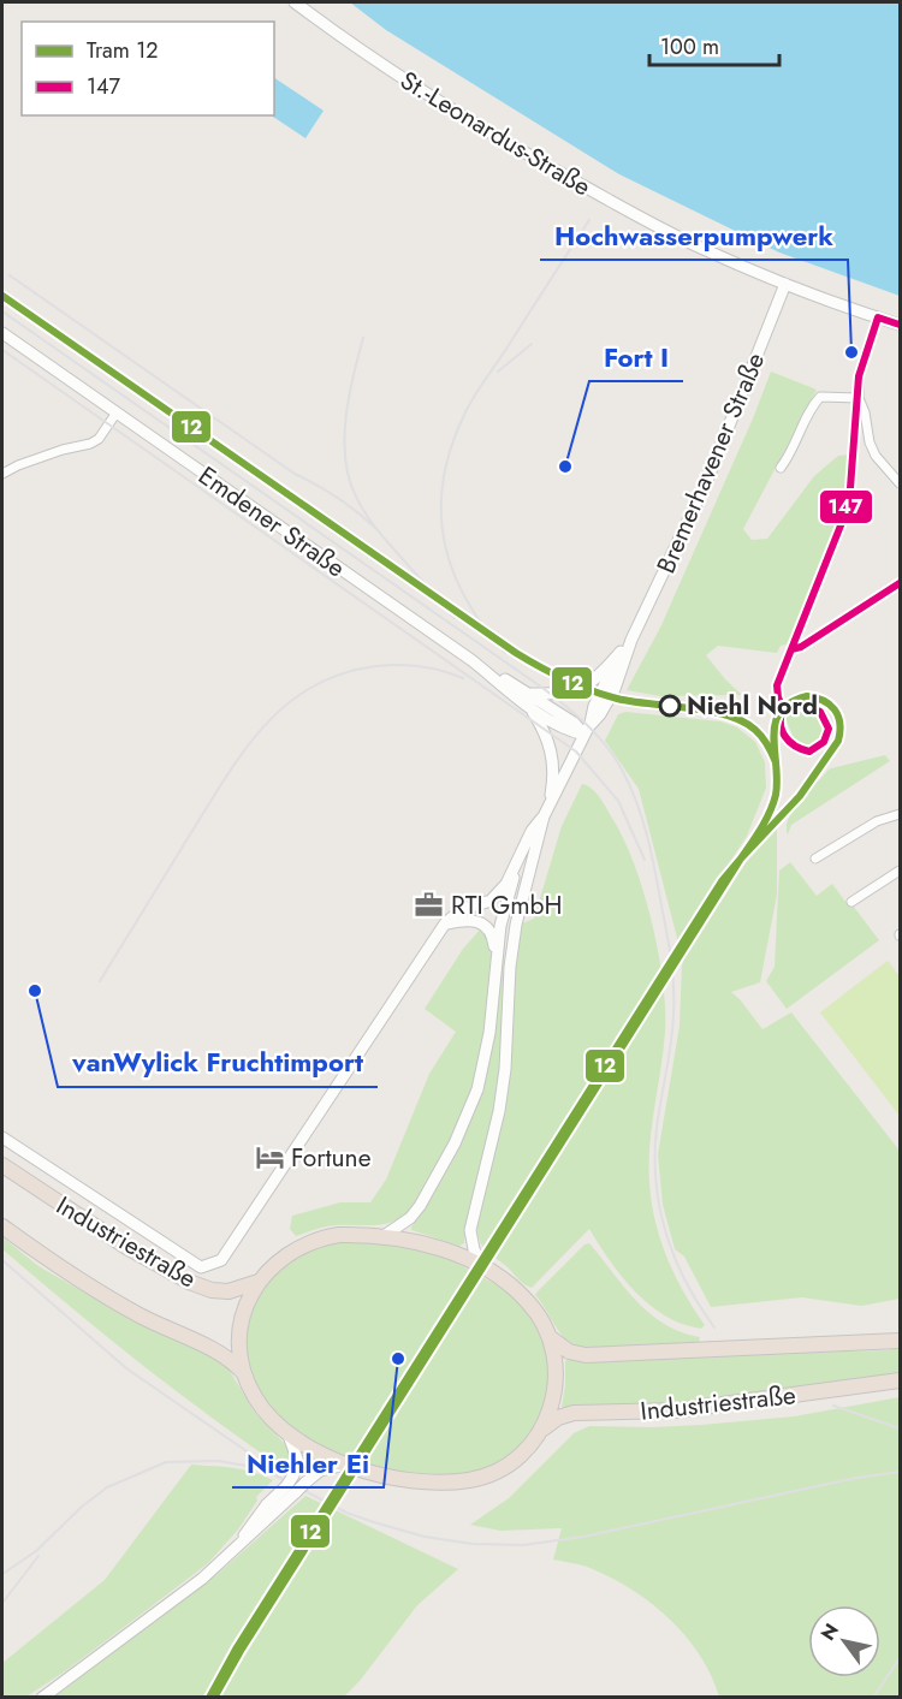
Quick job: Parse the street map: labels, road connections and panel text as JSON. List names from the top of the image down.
{
  "streets": {
    "highway": ["Industriestraße"],
    "street": ["St.-Leonardus-Straße", "Bremerhavener Straße", "Emdener Straße"]
  },
  "crossings": [
    ["St.-Leonardus-Straße", "Bremerhavener Straße"],
    ["Bremerhavener Straße", "Emdener Straße"],
    ["Bremerhavener Straße", "Industriestraße"]
  ],
  "places": {
    "other": [
      "Hochwasserpumpwerk",
      "Fort I",
      "Niehl Nord",
      "vanWylick Fruchtimport",
      "Niehler Ei"
    ],
    "office": ["RTI GmbH"],
    "hotel": ["Fortune"]
  },
  "lines": ["tram line 12", "transit line 147"],
  "legend": ["Tram 12", "147"],
  "scale_bar": "100 m",
  "north": "top left"
}
